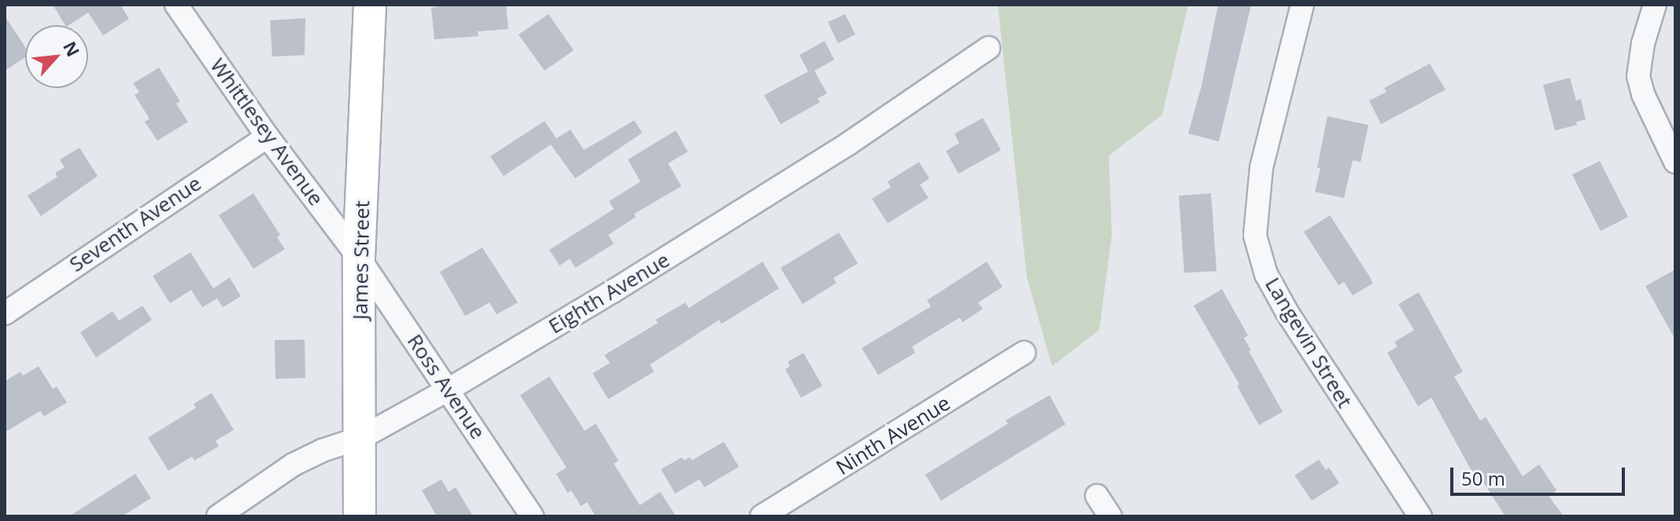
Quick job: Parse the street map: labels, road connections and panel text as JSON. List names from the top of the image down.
{
  "streets": {
    "main road": ["James Street"],
    "street": [
      "Whittlesey Avenue",
      "Seventh Avenue",
      "Eighth Avenue",
      "Langevin Street",
      "Ross Avenue",
      "Ninth Avenue"
    ]
  },
  "crossings": [
    ["Whittlesey Avenue", "Seventh Avenue"],
    ["Whittlesey Avenue", "James Street"],
    ["Whittlesey Avenue", "Ross Avenue"],
    ["James Street", "Eighth Avenue"],
    ["James Street", "Ross Avenue"],
    ["Eighth Avenue", "Ross Avenue"]
  ],
  "scale_bar": "50 m",
  "north": "top right"
}
